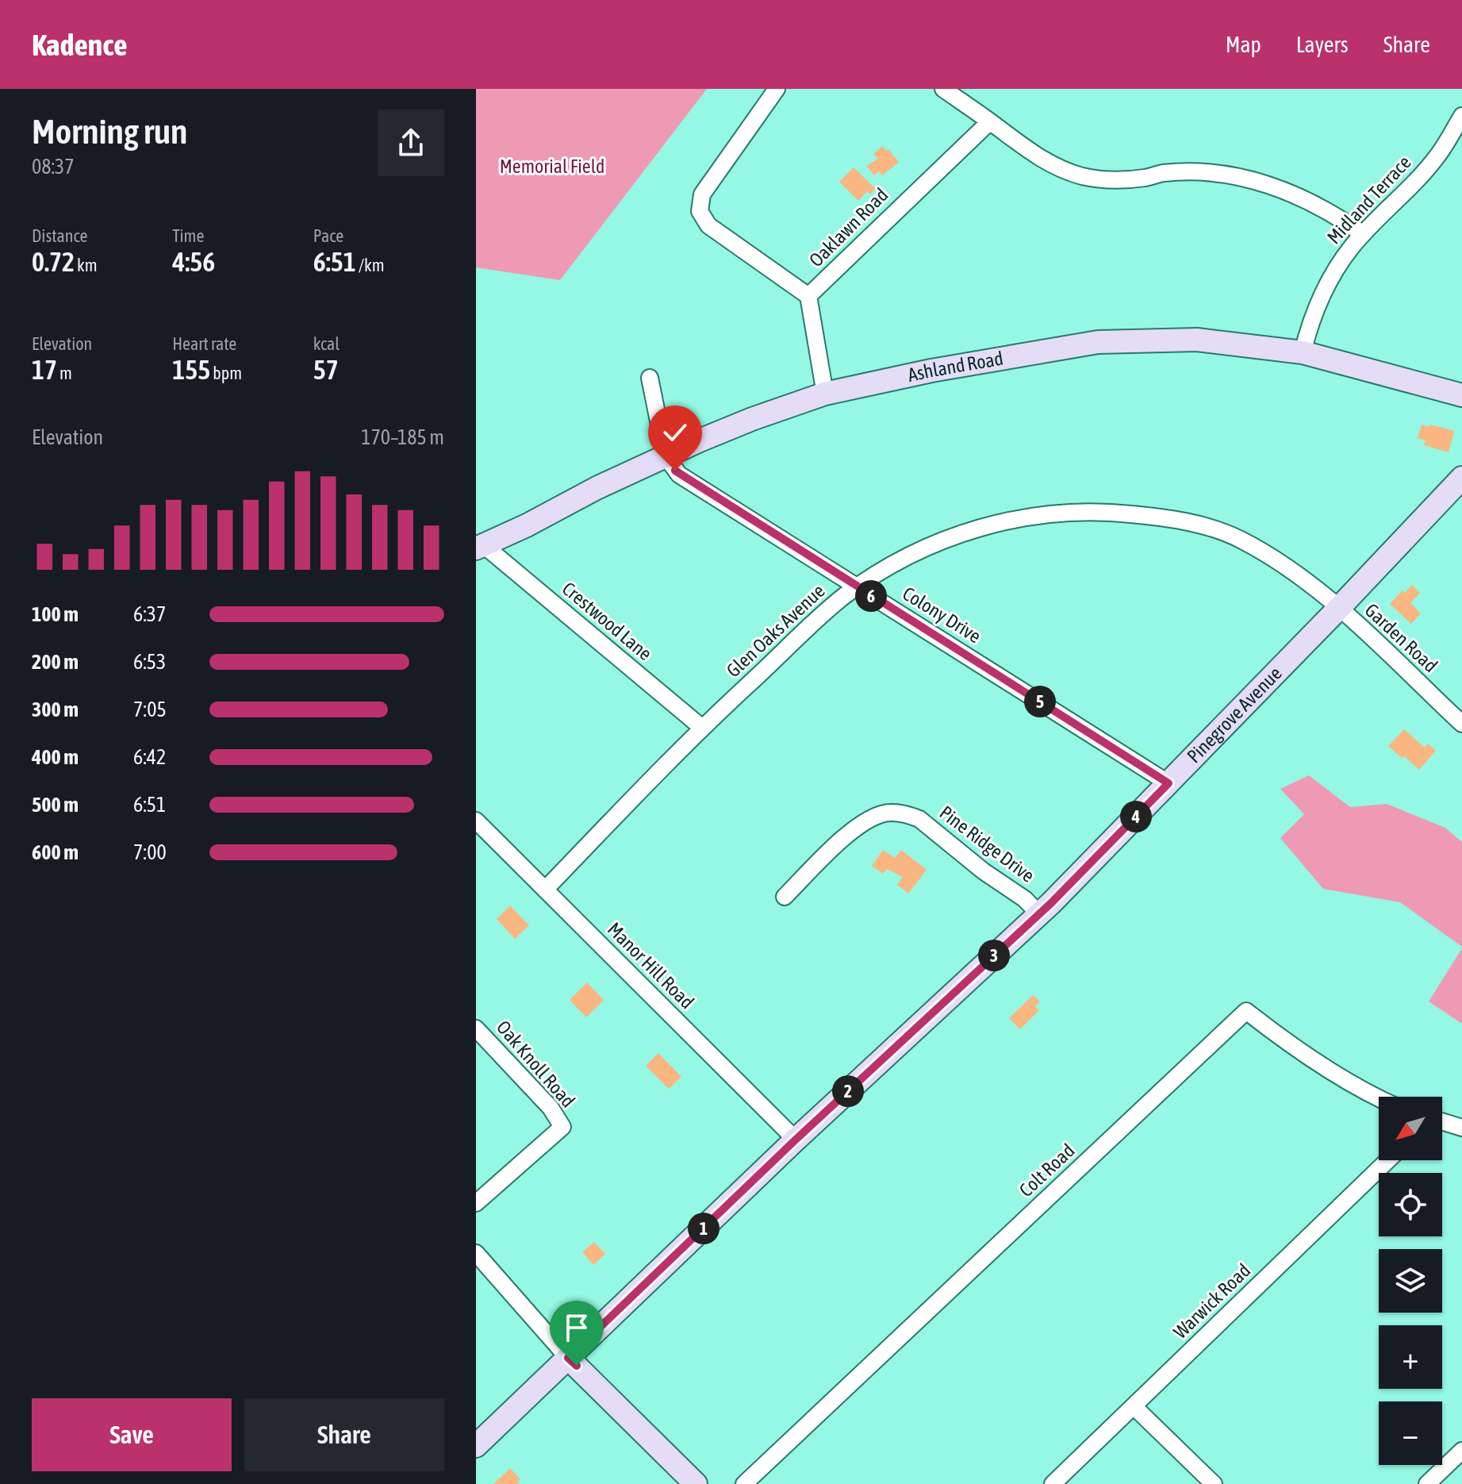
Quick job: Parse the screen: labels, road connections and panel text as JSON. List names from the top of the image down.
{
  "streets": {
    "street": [
      "Midland Terrace",
      "Oaklawn Road",
      "Ashland Road",
      "Colony Drive",
      "Crestwood Lane",
      "Glen Oaks Avenue",
      "Garden Road",
      "Pinegrove Avenue",
      "Pine Ridge Drive",
      "Manor Hill Road",
      "Oak Knoll Road",
      "Colt Road",
      "Warwick Road"
    ]
  },
  "crossings": [
    ["Midland Terrace", "Ashland Road"],
    ["Oaklawn Road", "Ashland Road"],
    ["Ashland Road", "Colony Drive"],
    ["Ashland Road", "Crestwood Lane"],
    ["Colony Drive", "Glen Oaks Avenue"],
    ["Colony Drive", "Pinegrove Avenue"],
    ["Crestwood Lane", "Glen Oaks Avenue"],
    ["Glen Oaks Avenue", "Garden Road"],
    ["Glen Oaks Avenue", "Pinegrove Avenue"],
    ["Glen Oaks Avenue", "Manor Hill Road"],
    ["Garden Road", "Pinegrove Avenue"],
    ["Pinegrove Avenue", "Pine Ridge Drive"],
    ["Pinegrove Avenue", "Manor Hill Road"]
  ],
  "parks": ["Memorial Field"],
  "north": "bottom left",
  "page": {
    "header": "Kadence",
    "nav": ["Map", "Layers", "Share"],
    "heading": ["Morning run", "08:37"],
    "stats": [
      ["Distance", "0.72 km"],
      ["Time", "4:56"],
      ["Pace", "6:51 /km"],
      ["Elevation", "17 m"],
      ["Heart rate", "155 bpm"],
      ["kcal", "57"]
    ],
    "chart": ["Elevation", "170–185 m"],
    "pins": [
      "6",
      "5",
      "4",
      "3",
      "2",
      "1"
    ],
    "list": [
      {
        "name": "100 m",
        "note": "6:37"
      },
      {
        "name": "200 m",
        "note": "6:53"
      },
      {
        "name": "300 m",
        "note": "7:05"
      },
      {
        "name": "400 m",
        "note": "6:42"
      },
      {
        "name": "500 m",
        "note": "6:51"
      },
      {
        "name": "600 m",
        "note": "7:00"
      }
    ],
    "map_buttons": ["+", "−"],
    "buttons": ["Save", "Share"]
  }
}
